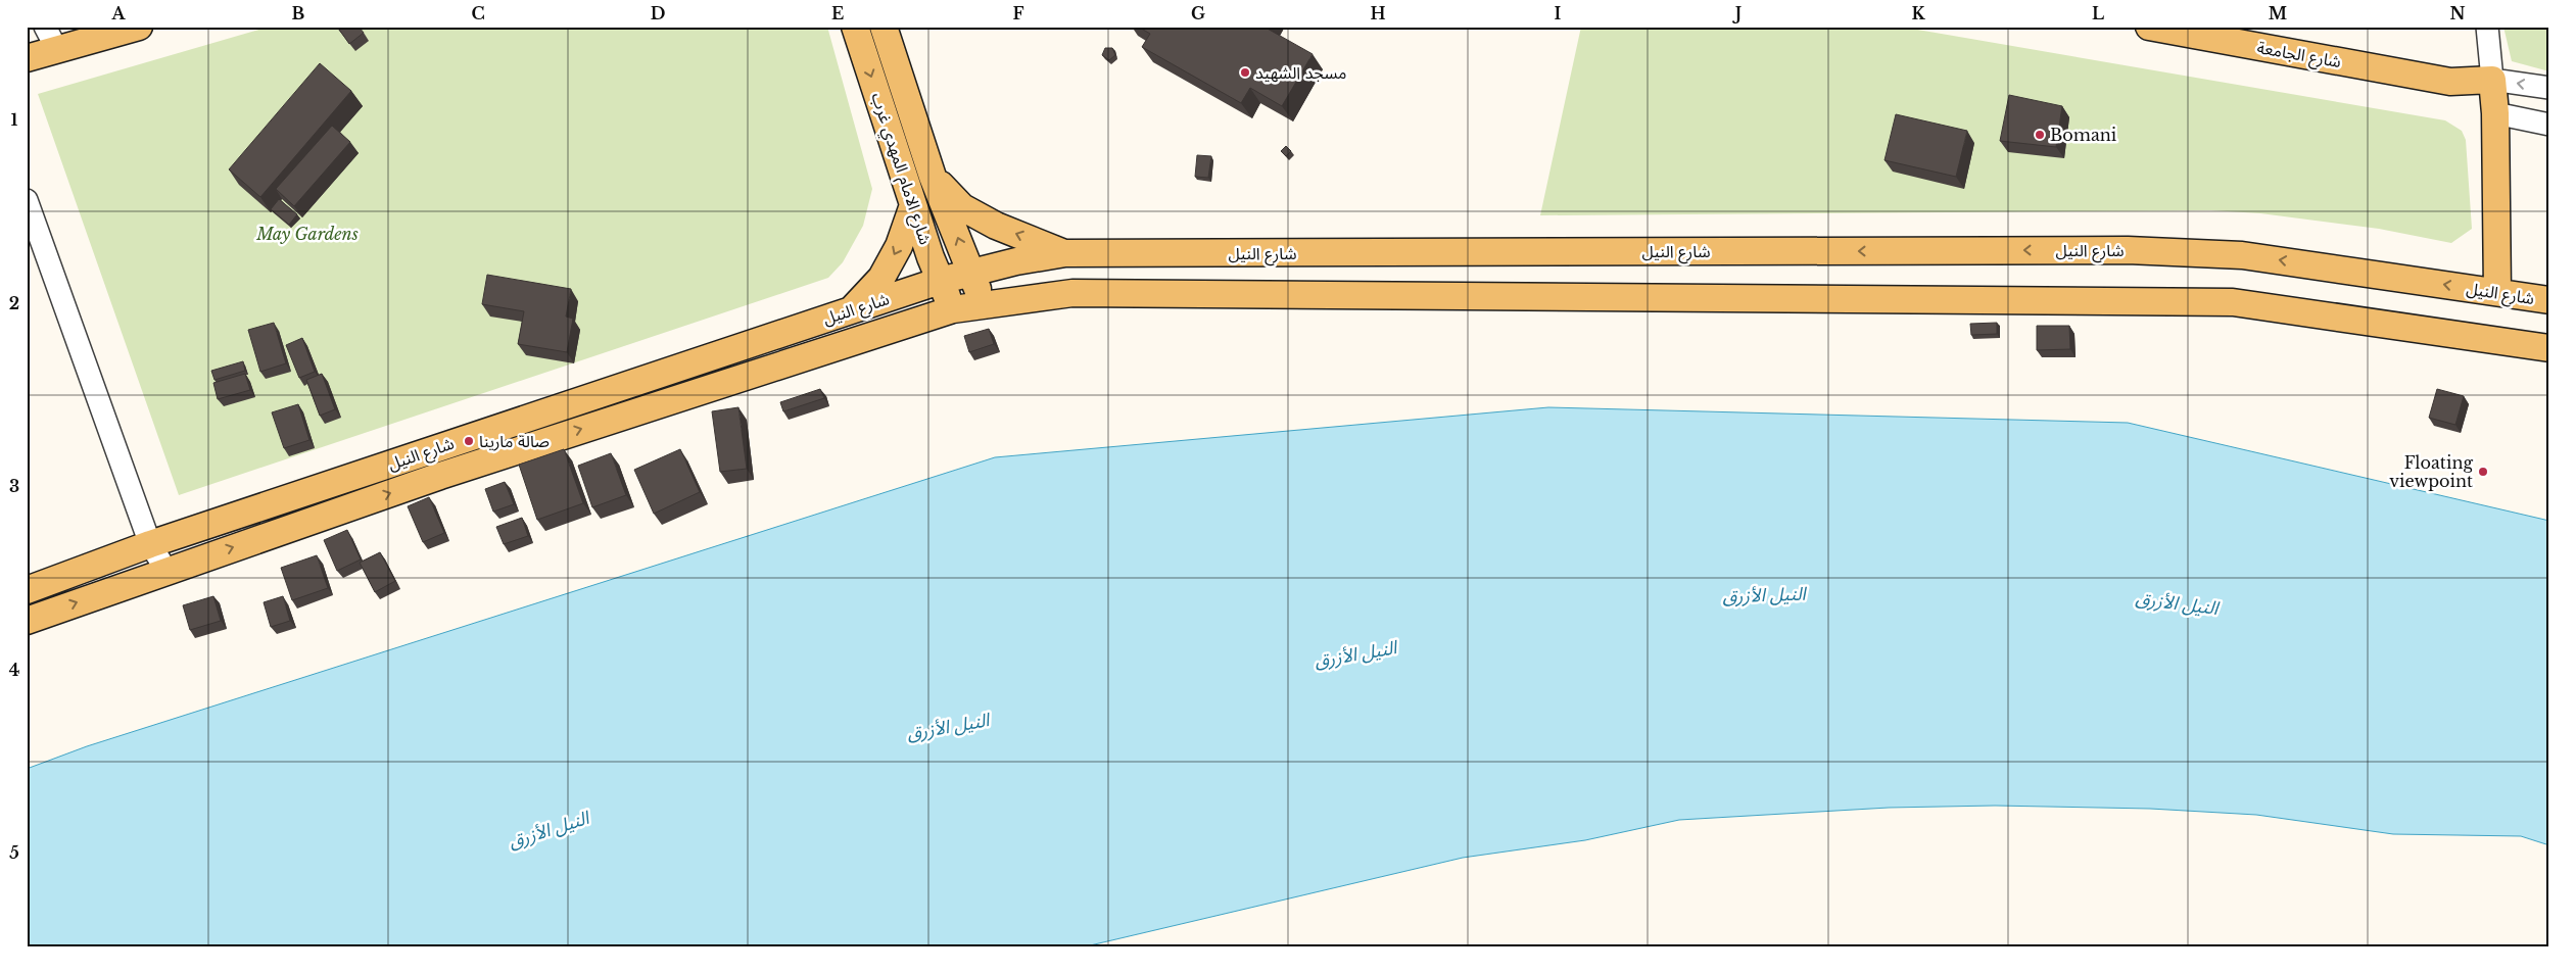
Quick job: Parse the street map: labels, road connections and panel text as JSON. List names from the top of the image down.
{
  "streets": {
    "main road": ["شارع الجامعة", "شارع الامام المهدي غرب", "شارع النيل"]
  },
  "crossings": [
    ["شارع الامام المهدي غرب", "شارع النيل"]
  ],
  "water": ["النيل الأزرق"],
  "parks": ["May Gardens"],
  "places": [
    "مسجد الشهيد",
    "Bomani",
    "صالة مارينا",
    "Floating viewpoint"
  ],
  "grid": {
    "columns": [
      "A",
      "B",
      "C",
      "D",
      "E",
      "F",
      "G",
      "H",
      "I",
      "J",
      "K",
      "L",
      "M",
      "N"
    ],
    "rows": [
      "1",
      "2",
      "3",
      "4",
      "5"
    ]
  }
}
